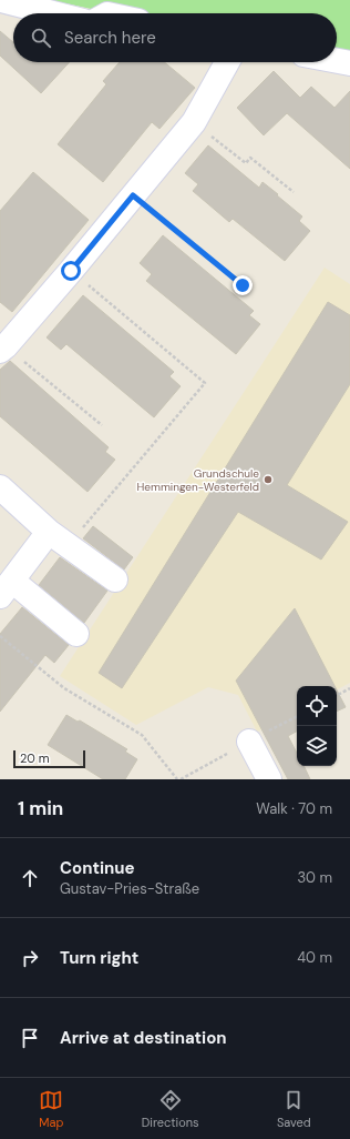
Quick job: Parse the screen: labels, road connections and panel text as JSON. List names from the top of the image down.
{
  "places": ["Grundschule Hemmingen-Westerfeld"],
  "scale_bar": "20 m",
  "page": {
    "search": "Search here",
    "scale": "20 m",
    "heading": ["1 min", "Walk · 70 m"],
    "list": [
      ["Continue", "Gustav-Pries-Straße", "30 m"],
      ["Turn right", "40 m"],
      "Arrive at destination"
    ],
    "nav": ["Map", "Directions", "Saved"]
  }
}
